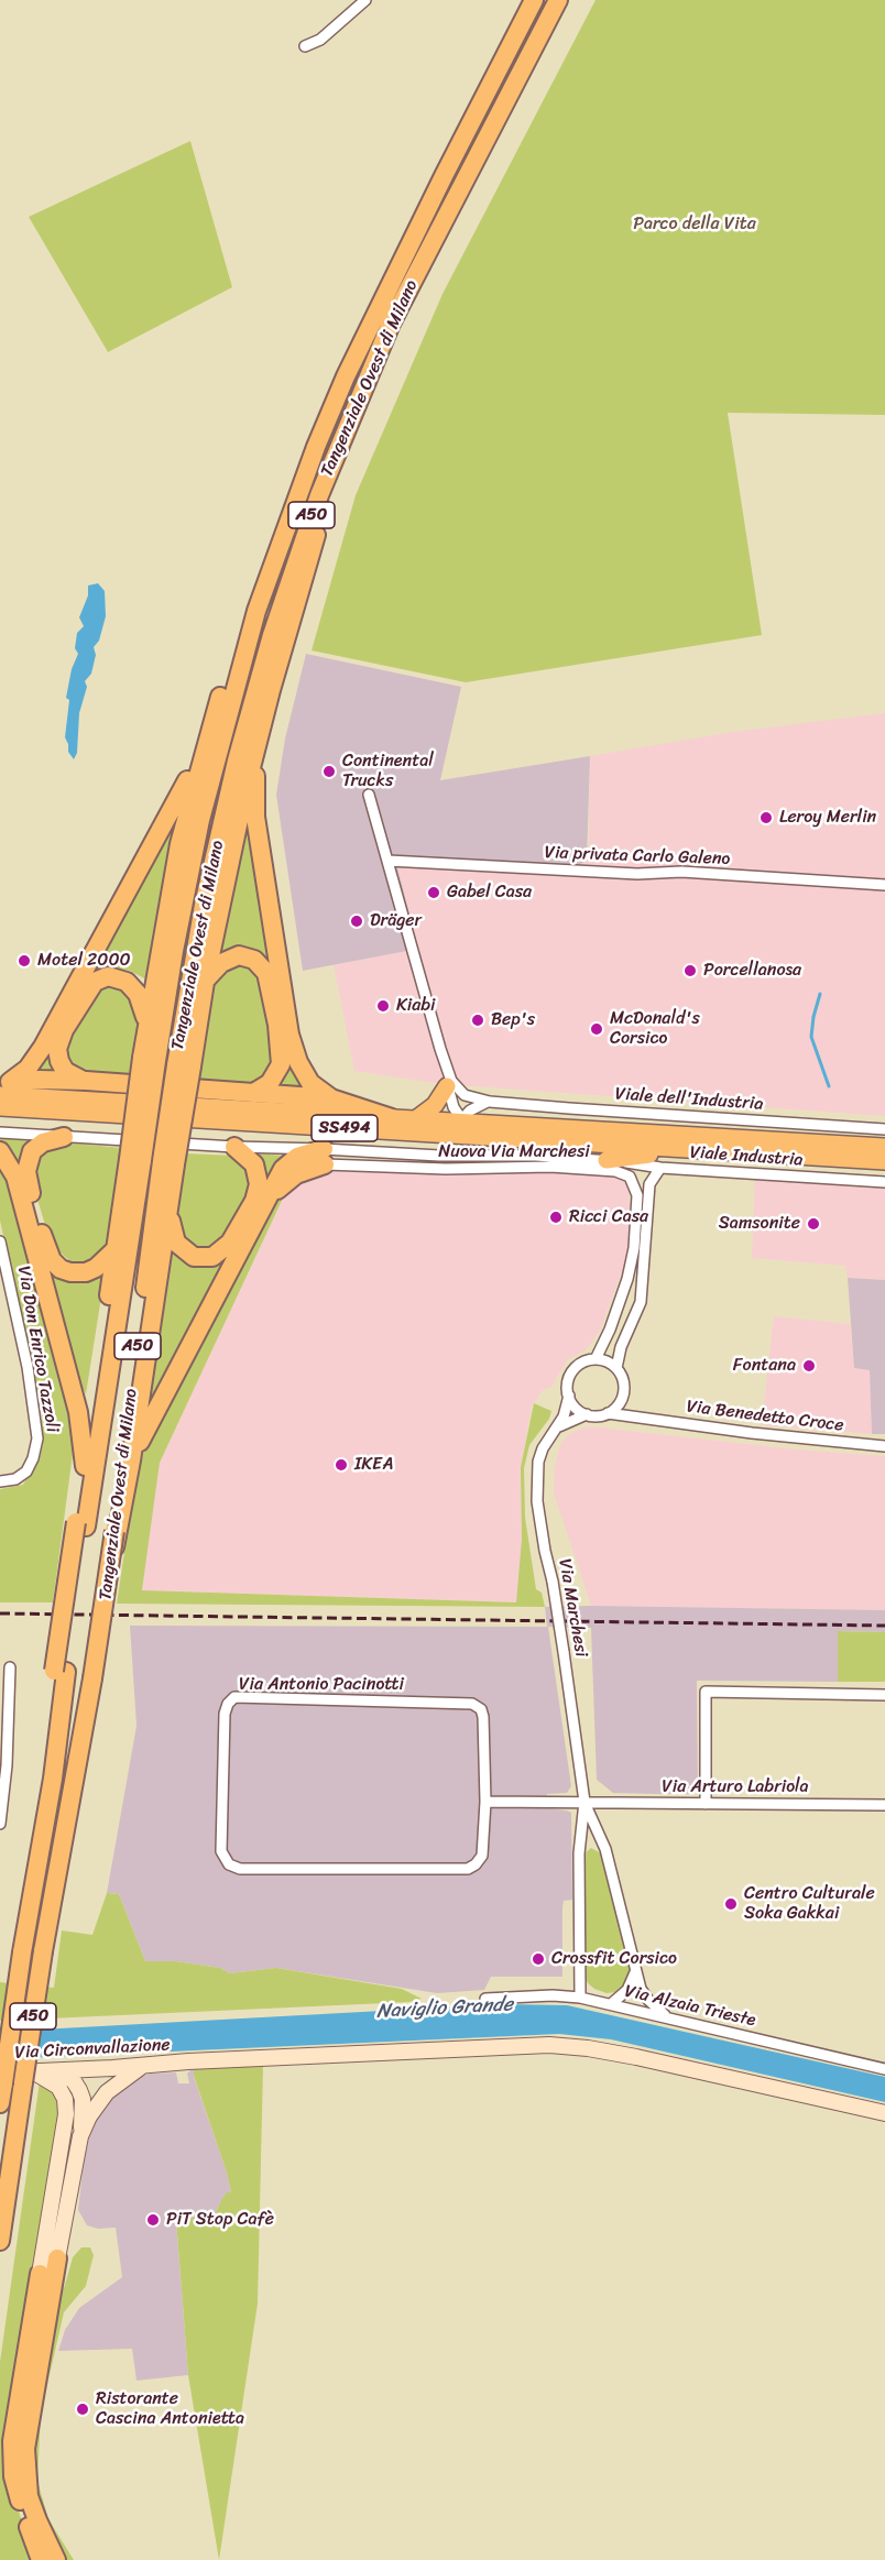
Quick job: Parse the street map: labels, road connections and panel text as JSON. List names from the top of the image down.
{
  "streets": {
    "highway": ["Tangenziale Ovest di Milano", "A50"],
    "main road": ["SS494", "Via Circonvallazione"],
    "street": [
      "Via privata Carlo Galeno",
      "Viale dell'Industria",
      "Nuova Via Marchesi",
      "Viale Industria",
      "Via Don Enrico Tazzoli",
      "Via Benedetto Croce",
      "Via Marchesi",
      "Via Antonio Pacinotti",
      "Via Arturo Labriola",
      "Via Alzaia Trieste"
    ]
  },
  "crossings": [
    ["Tangenziale Ovest di Milano", "A50"],
    ["Tangenziale Ovest di Milano", "Via Circonvallazione"],
    ["A50", "Via Circonvallazione"],
    ["Nuova Via Marchesi", "Viale Industria"],
    ["Via Benedetto Croce", "Via Marchesi"],
    ["Via Marchesi", "Via Arturo Labriola"],
    ["Via Marchesi", "Via Alzaia Trieste"]
  ],
  "water": ["Naviglio Grande"],
  "parks": ["Parco della Vita"],
  "places": [
    "Continental Trucks",
    "Leroy Merlin",
    "Gabel Casa",
    "Dräger",
    "Motel 2000",
    "Porcellanosa",
    "Kiabi",
    "Bep's",
    "McDonald's Corsico",
    "Ricci Casa",
    "Samsonite",
    "Fontana",
    "IKEA",
    "Centro Culturale Soka Gakkai",
    "Crossfit Corsico",
    "PiT Stop Cafè",
    "Ristorante Cascina Antonietta"
  ]
}
